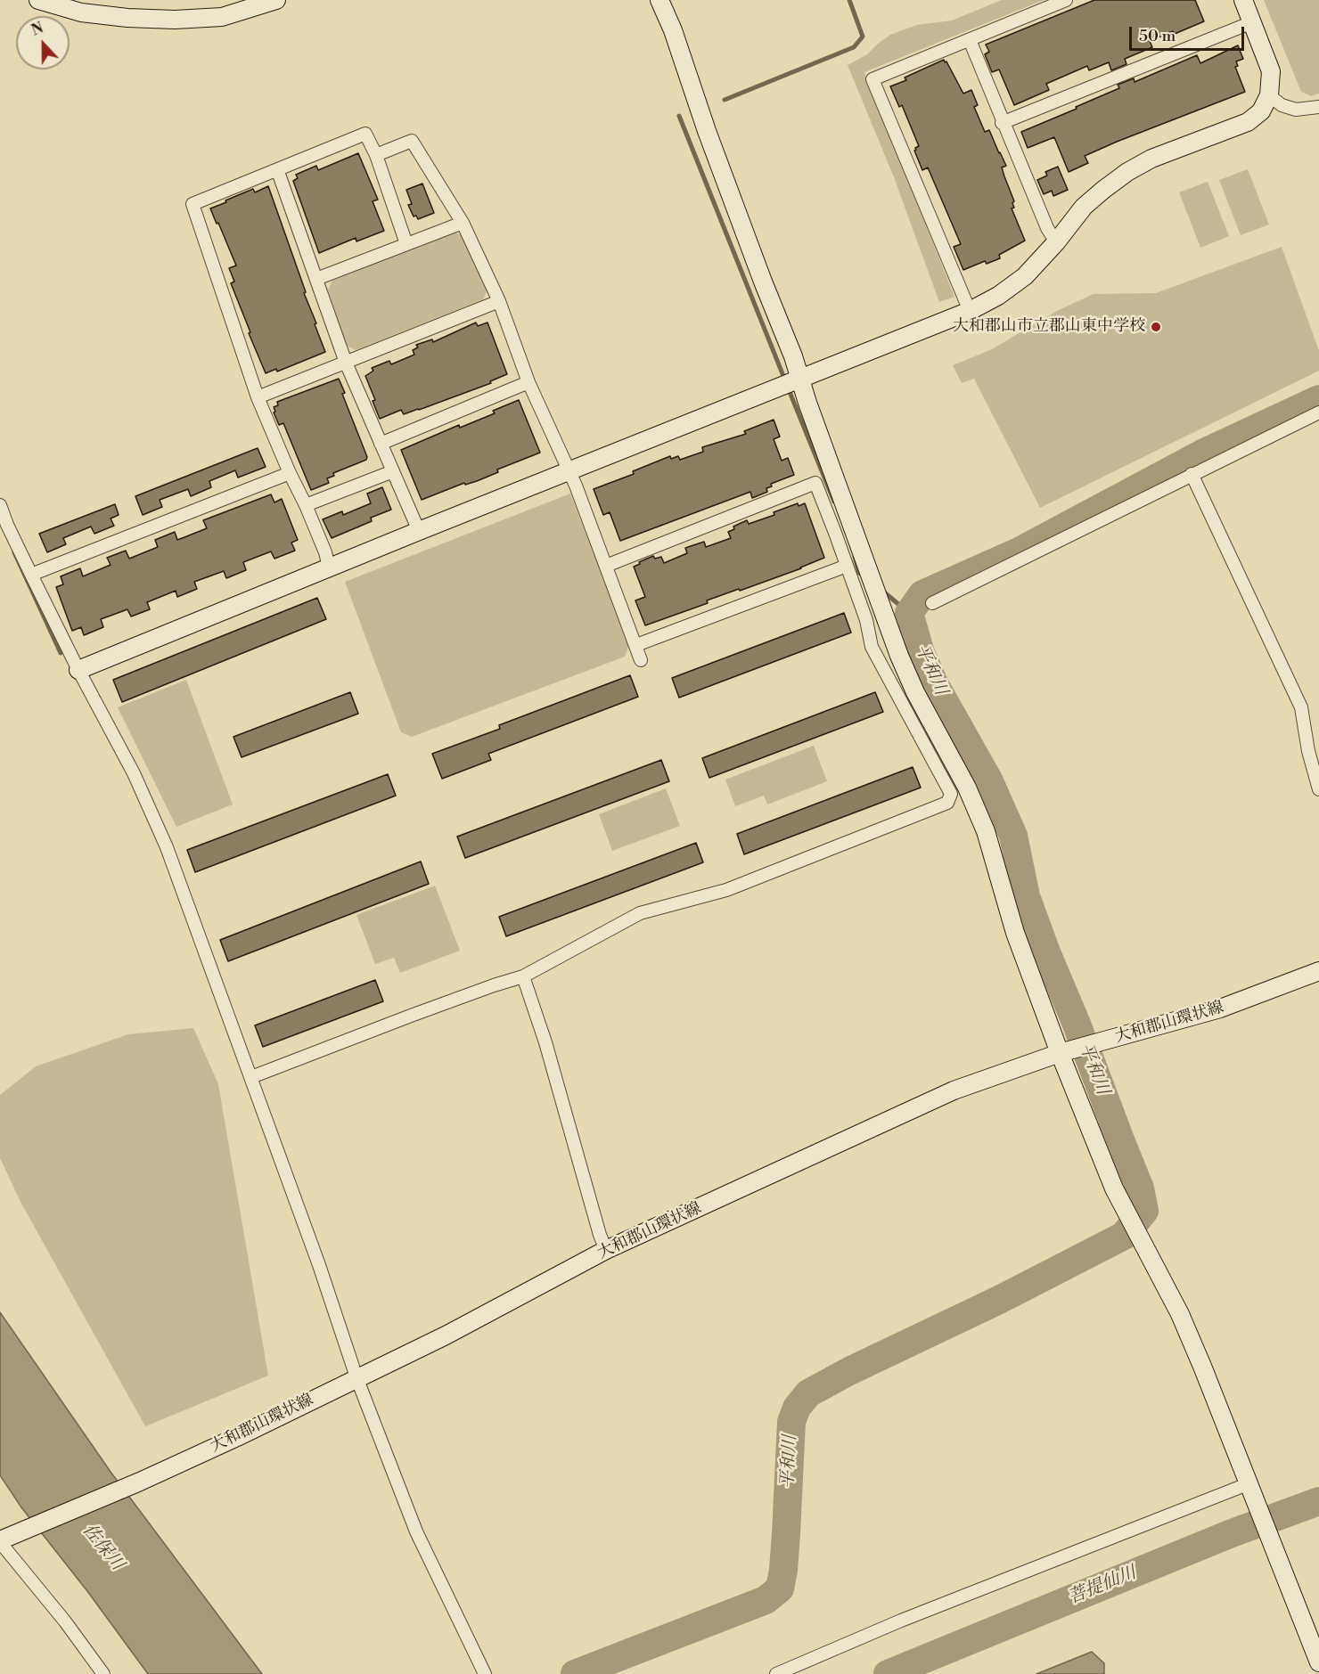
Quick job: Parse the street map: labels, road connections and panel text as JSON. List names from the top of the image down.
{
  "streets": {
    "street": ["大和郡山環状線"]
  },
  "water": ["平和川", "佐保川", "菩提仙川"],
  "places": ["大和郡山市立郡山東中学校"],
  "scale_bar": "50 m",
  "north": "top"
}
